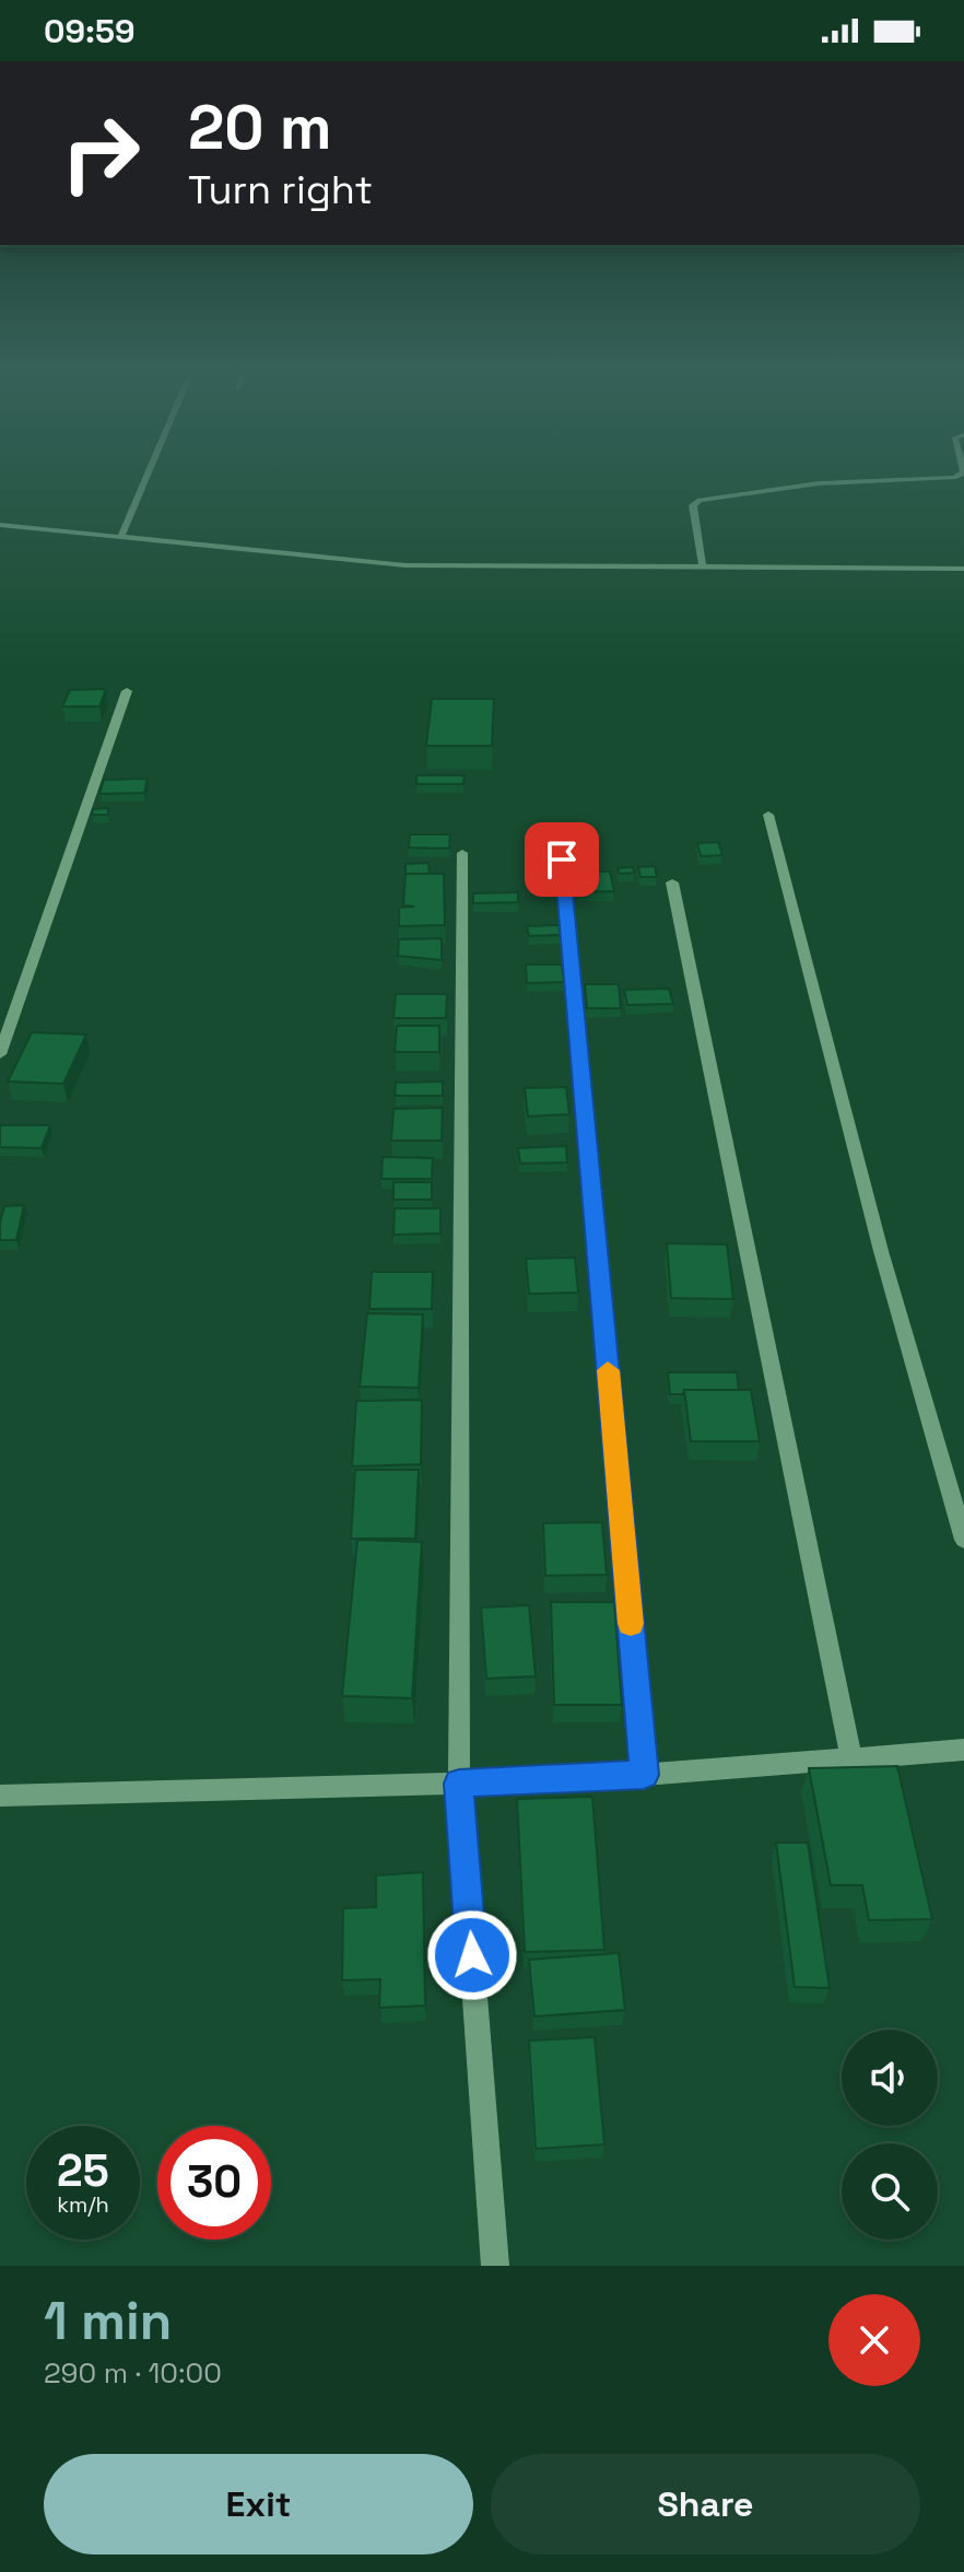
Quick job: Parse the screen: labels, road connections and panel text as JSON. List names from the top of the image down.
{
  "page": {
    "status": "09:59",
    "turn": ["20 m", "Turn right"],
    "speed": "25 km/h",
    "limit": "30",
    "heading": ["1 min", "290 m · 10:00"],
    "buttons": ["Exit", "Share"]
  }
}
